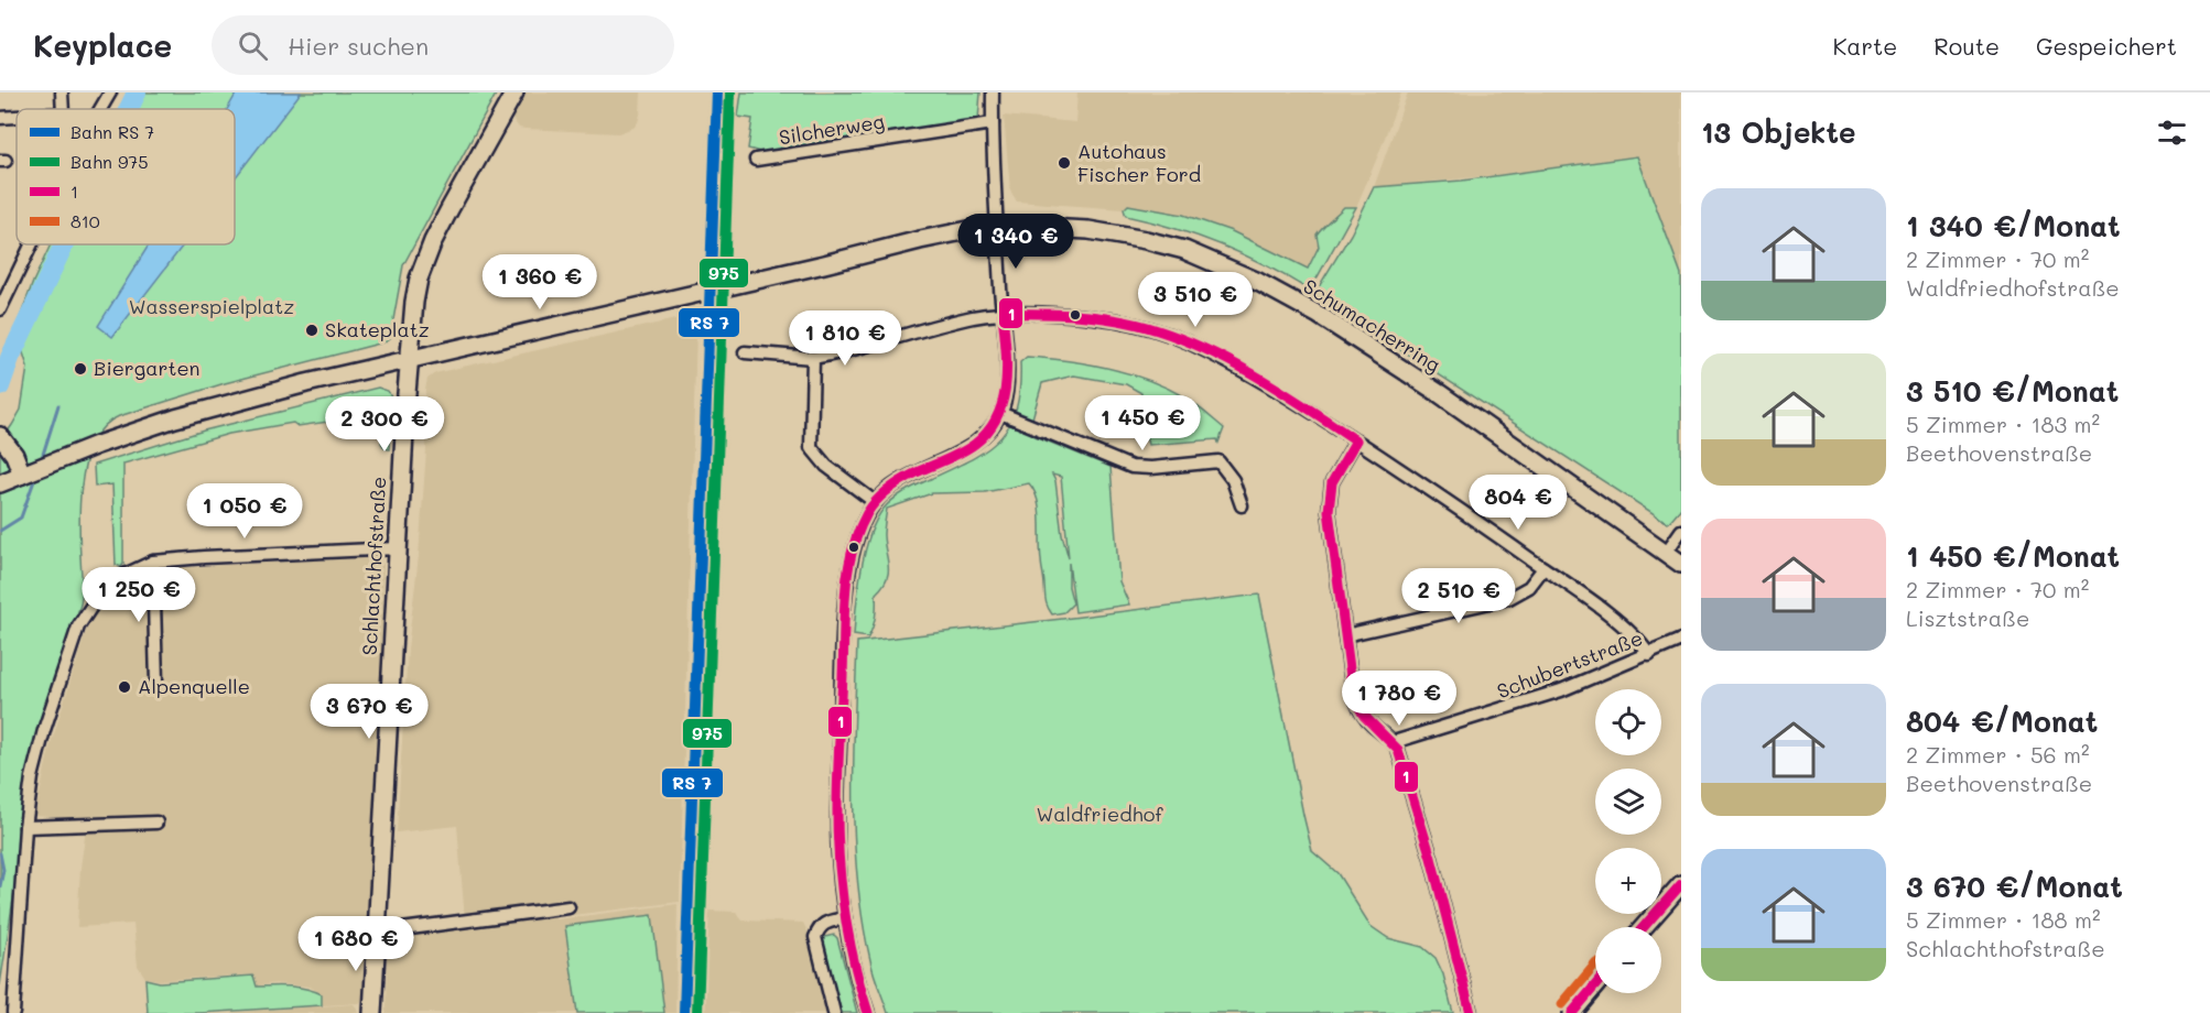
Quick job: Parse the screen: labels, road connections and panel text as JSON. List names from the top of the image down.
{
  "streets": {
    "main road": ["Schumacherring", "Schlachthofstraße"],
    "street": ["Silcherweg", "Schubertstraße"]
  },
  "crossings": [
    ["Schumacherring", "Schlachthofstraße"]
  ],
  "parks": ["Wasserspielplatz", "Waldfriedhof"],
  "places": [
    "Autohaus Fischer Ford",
    "Skateplatz",
    "Biergarten",
    "Alpenquelle"
  ],
  "lines": ["rail line 975", "transit line 1", "transit line 810"],
  "legend": [
    "Bahn RS 7",
    "Bahn 975",
    "1",
    "810"
  ],
  "page": {
    "header": "Keyplace",
    "search": "Hier suchen",
    "nav": ["Karte", "Route", "Gespeichert"],
    "heading": "13 Objekte",
    "list": [
      {
        "name": "1 340 €/Monat",
        "note": "2 Zimmer · 70 m² · Waldfriedhofstraße"
      },
      {
        "name": "3 510 €/Monat",
        "note": "5 Zimmer · 183 m² · Beethovenstraße"
      },
      {
        "name": "1 450 €/Monat",
        "note": "2 Zimmer · 70 m² · Lisztstraße"
      },
      {
        "name": "804 €/Monat",
        "note": "2 Zimmer · 56 m² · Beethovenstraße"
      },
      {
        "name": "3 670 €/Monat",
        "note": "5 Zimmer · 188 m² · Schlachthofstraße"
      }
    ],
    "price": [
      "1 340 €",
      "1 360 €",
      "3 510 €",
      "1 810 €",
      "1 450 €",
      "2 300 €",
      "804 €",
      "1 050 €",
      "1 250 €",
      "2 510 €",
      "1 780 €",
      "3 670 €",
      "1 680 €"
    ],
    "map_buttons": ["+", "−"]
  }
}
